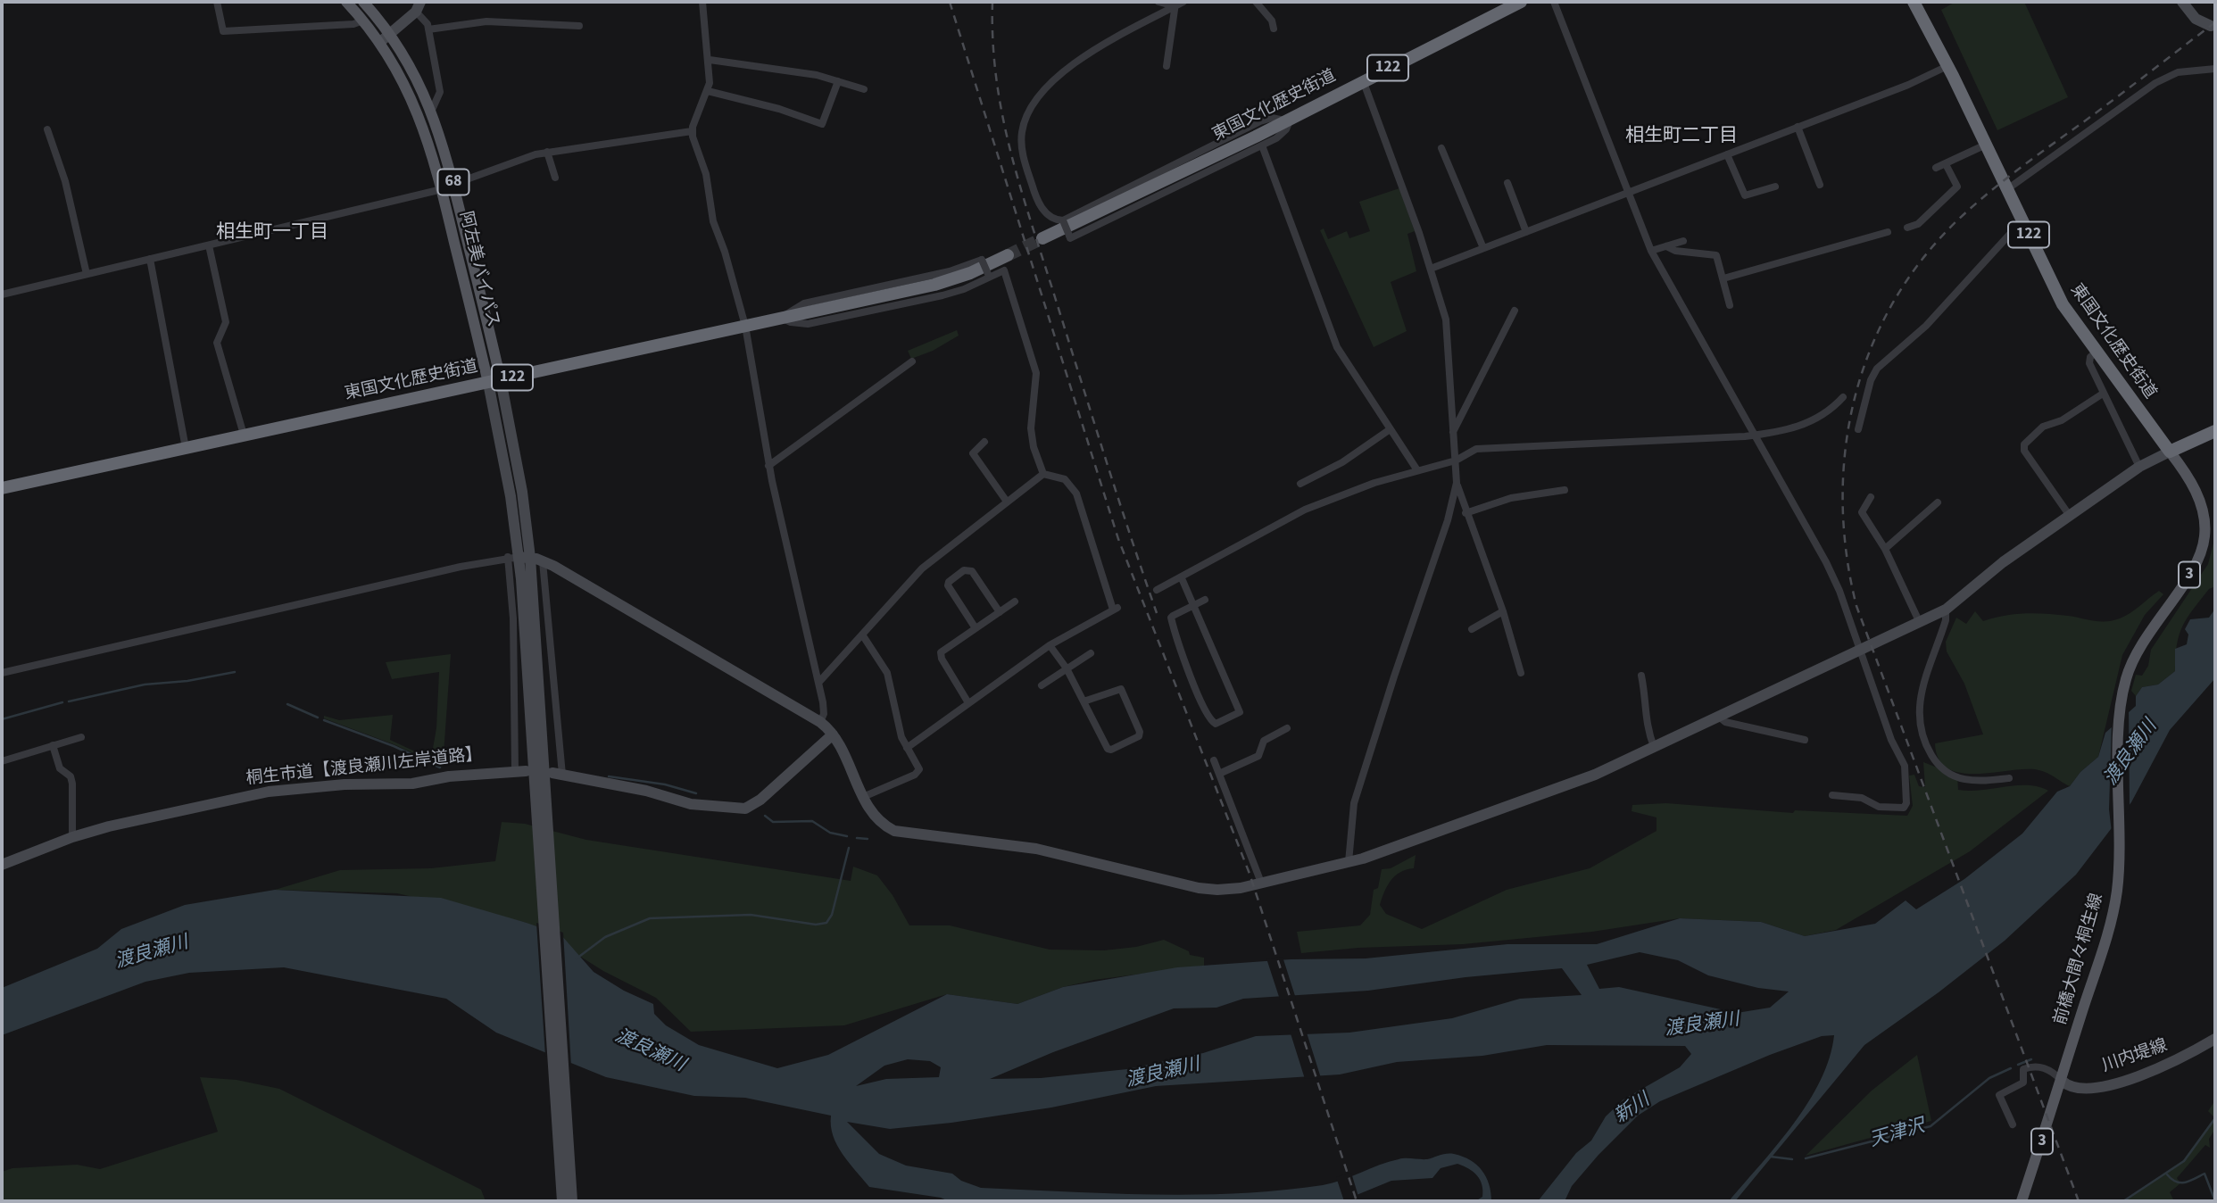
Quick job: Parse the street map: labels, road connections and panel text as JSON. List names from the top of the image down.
{
  "streets": {
    "highway": ["122", "東国文化歴史街道"],
    "main road": [
      "68",
      "阿左美バイパス",
      "3",
      "前橋大間々桐生線"
    ],
    "street": ["桐生市道【渡良瀬川左岸道路】", "川内堤線"]
  },
  "crossings": [
    ["東国文化歴史街道", "阿左美バイパス"],
    ["東国文化歴史街道", "前橋大間々桐生線"],
    ["前橋大間々桐生線", "川内堤線"]
  ],
  "districts": ["相生町二丁目", "相生町一丁目"],
  "water": ["渡良瀬川", "新川", "天津沢"]
}
